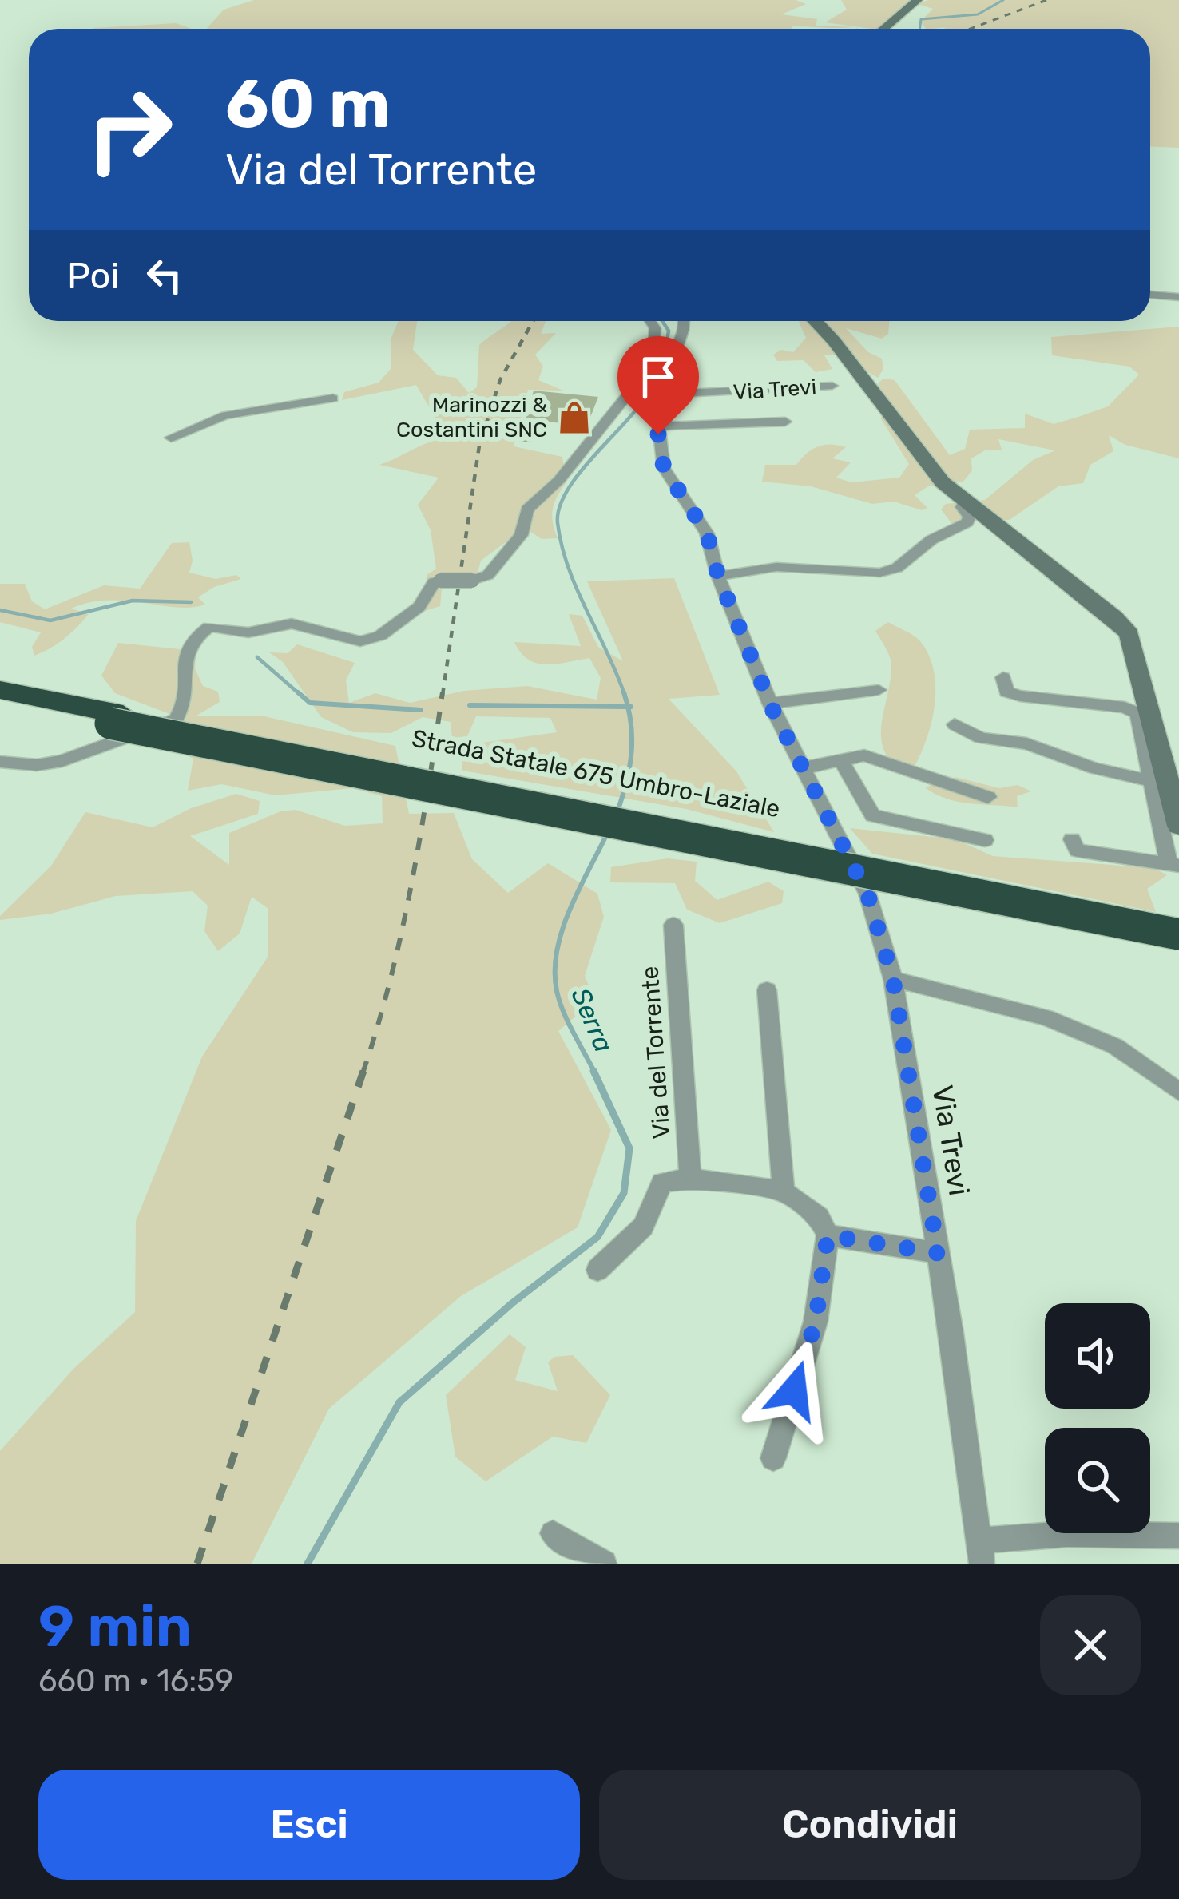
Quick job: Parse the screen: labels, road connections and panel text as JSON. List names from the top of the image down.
{
  "streets": {
    "highway": ["Strada Statale 675 Umbro-Laziale"],
    "street": ["Via Trevi", "Via del Torrente"]
  },
  "water": ["Serra"],
  "places": {
    "shop": ["Marinozzi & Costantini SNC"]
  },
  "page": {
    "turn": ["60 m", "Via del Torrente"],
    "then": "Poi",
    "heading": ["9 min", "660 m · 16:59"],
    "buttons": ["Esci", "Condividi"]
  }
}
